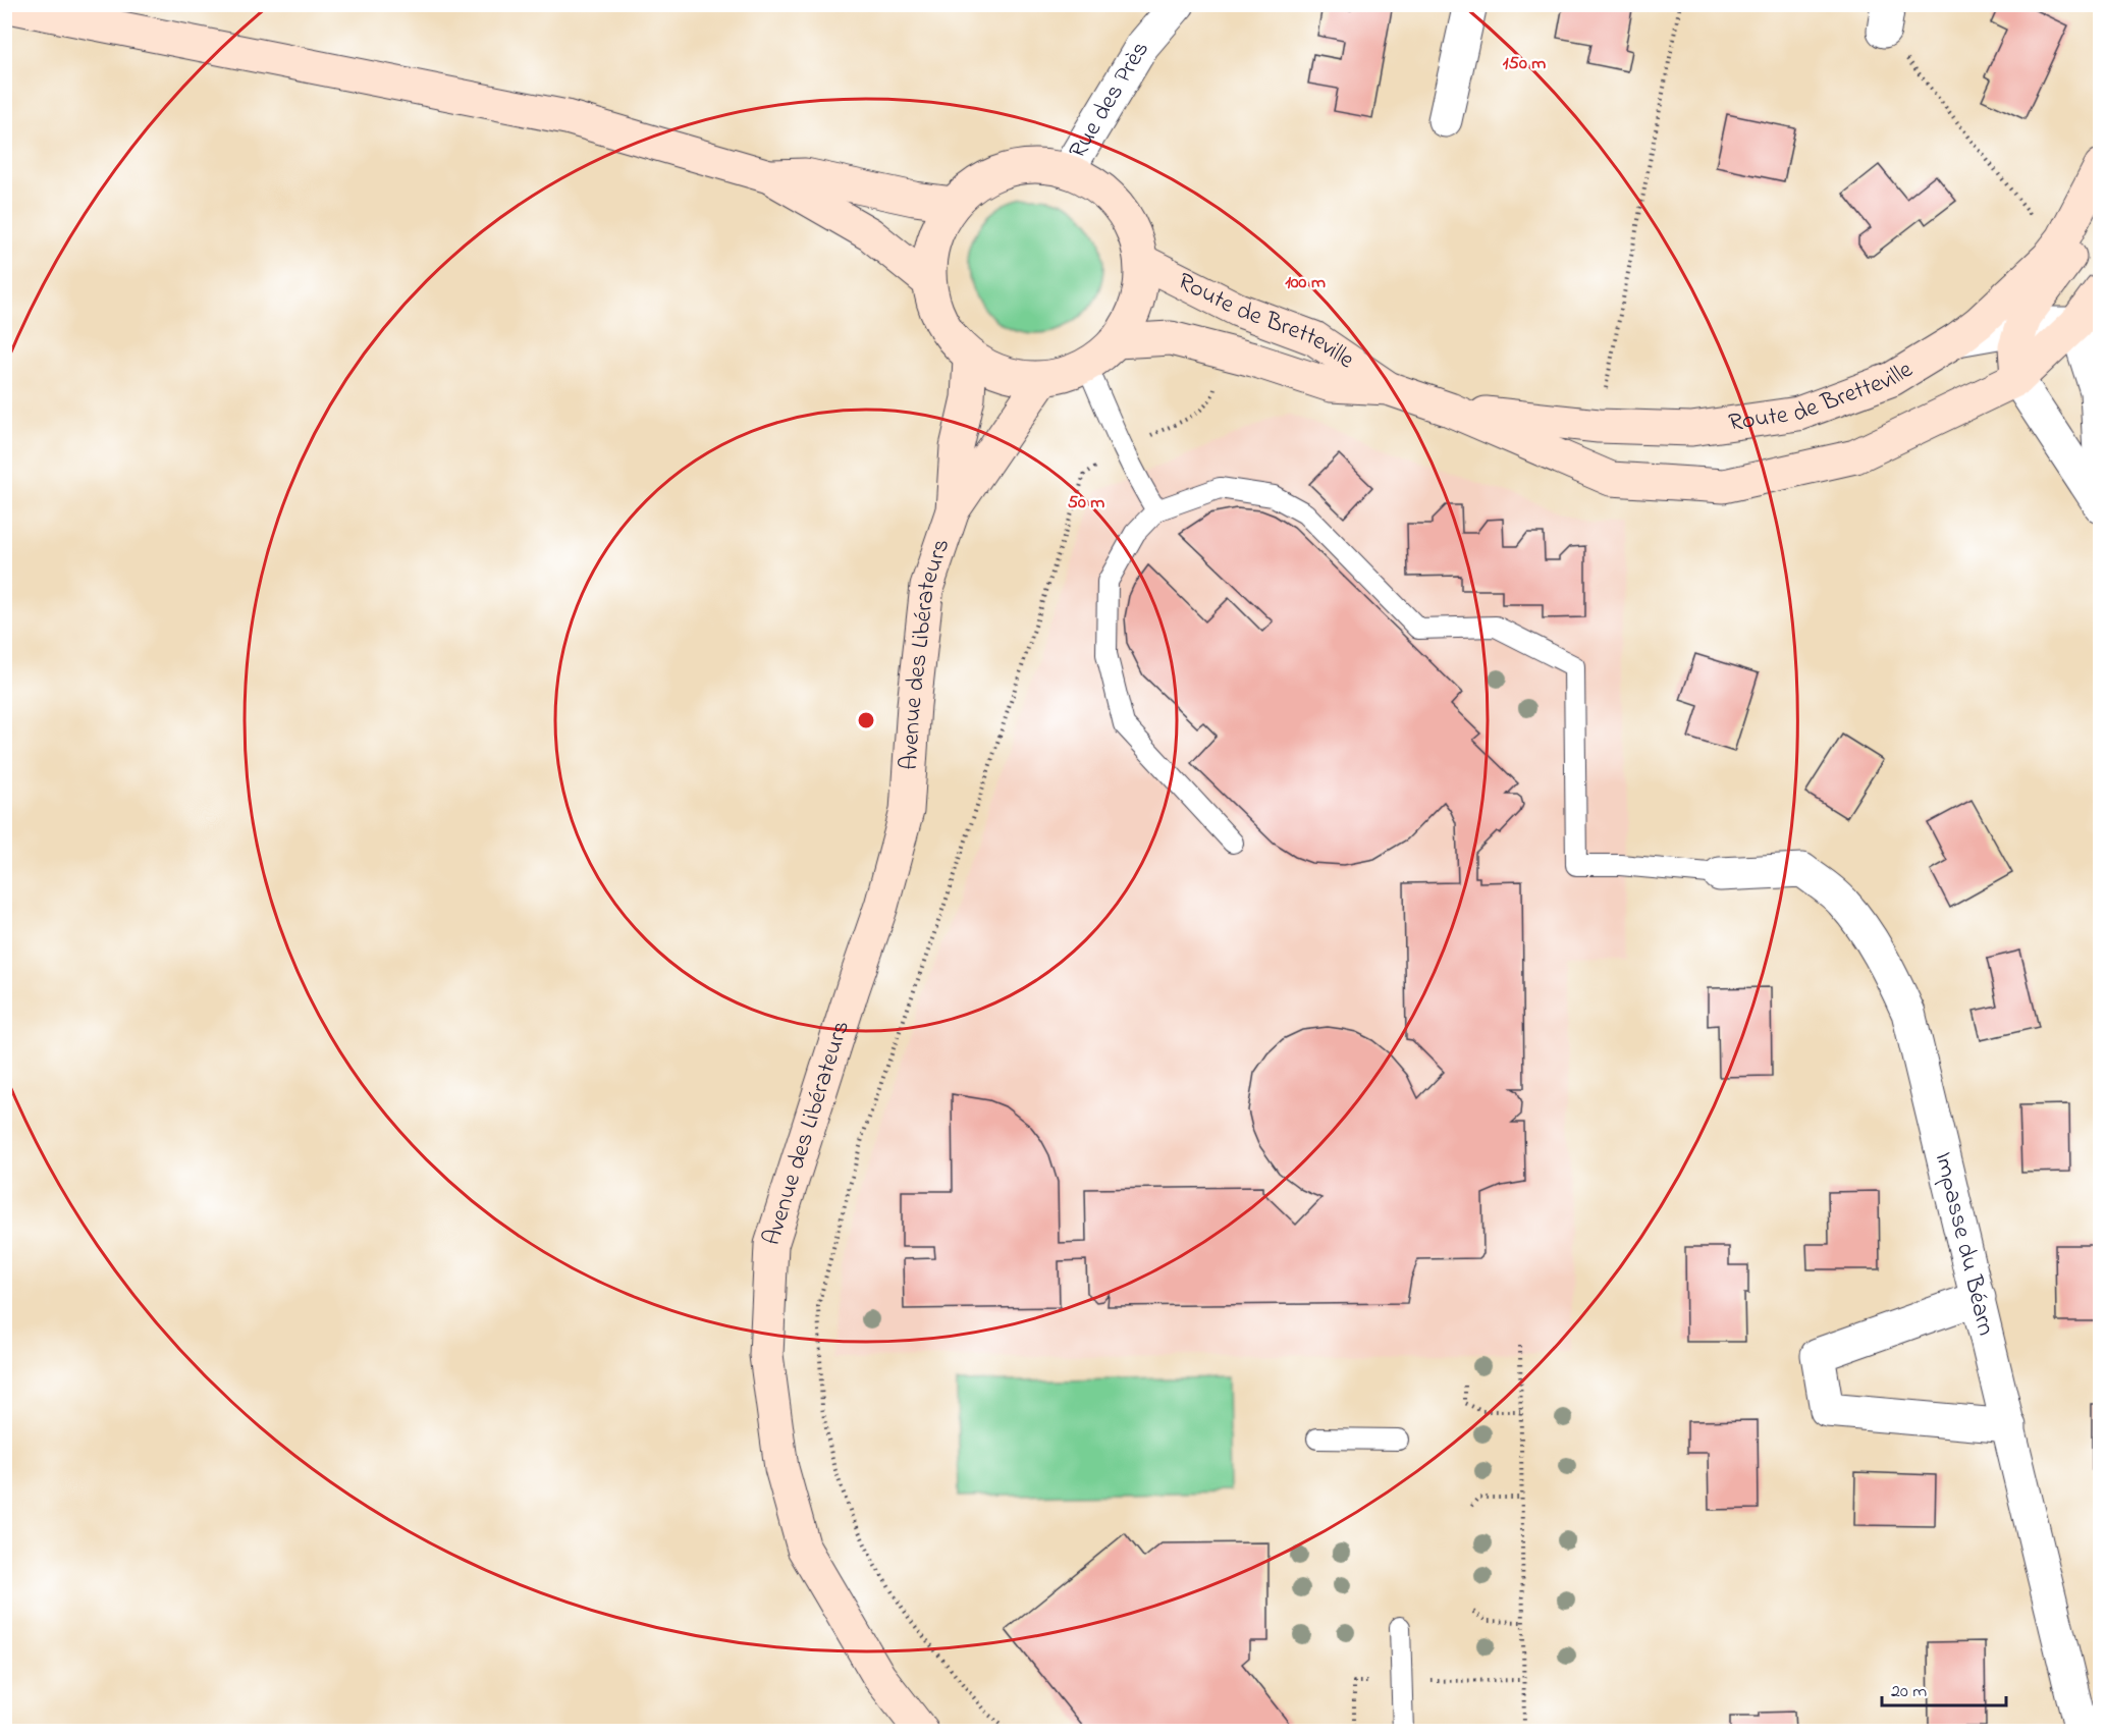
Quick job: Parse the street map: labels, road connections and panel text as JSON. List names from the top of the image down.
{
  "streets": {
    "main road": ["Route de Bretteville", "Avenue des Libérateurs"],
    "street": ["Rue des Près", "Impasse du Béarn"]
  },
  "crossings": [
    ["Rue des Près", "Route de Bretteville"],
    ["Rue des Près", "Avenue des Libérateurs"],
    ["Route de Bretteville", "Avenue des Libérateurs"]
  ],
  "scale_bar": "20 m",
  "rings": ["150 m", "100 m", "50 m"]
}
